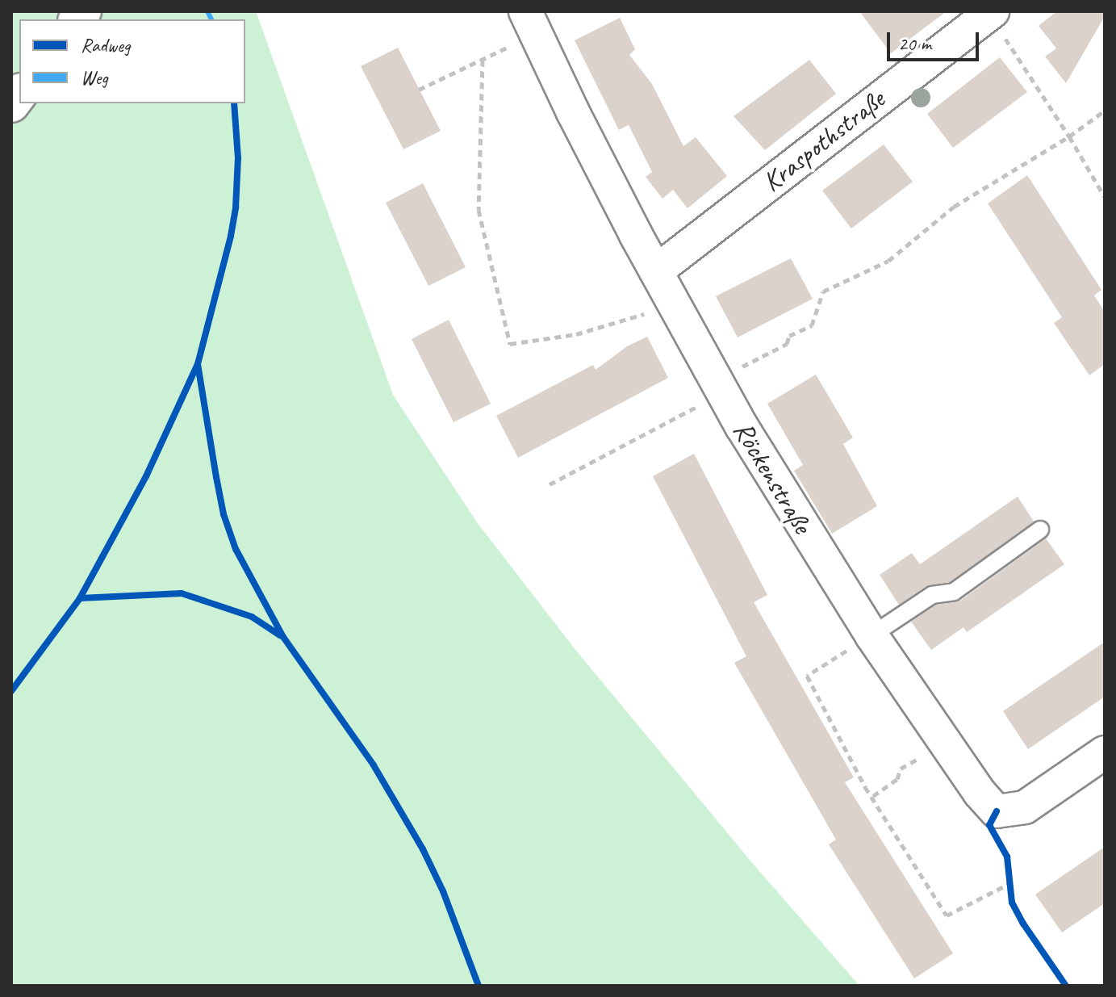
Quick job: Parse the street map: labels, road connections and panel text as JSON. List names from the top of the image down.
{
  "streets": {
    "street": ["Kraspothstraße", "Röckenstraße"]
  },
  "crossings": [
    ["Kraspothstraße", "Röckenstraße"]
  ],
  "legend": ["Radweg", "Weg"],
  "scale_bar": "20 m"
}
